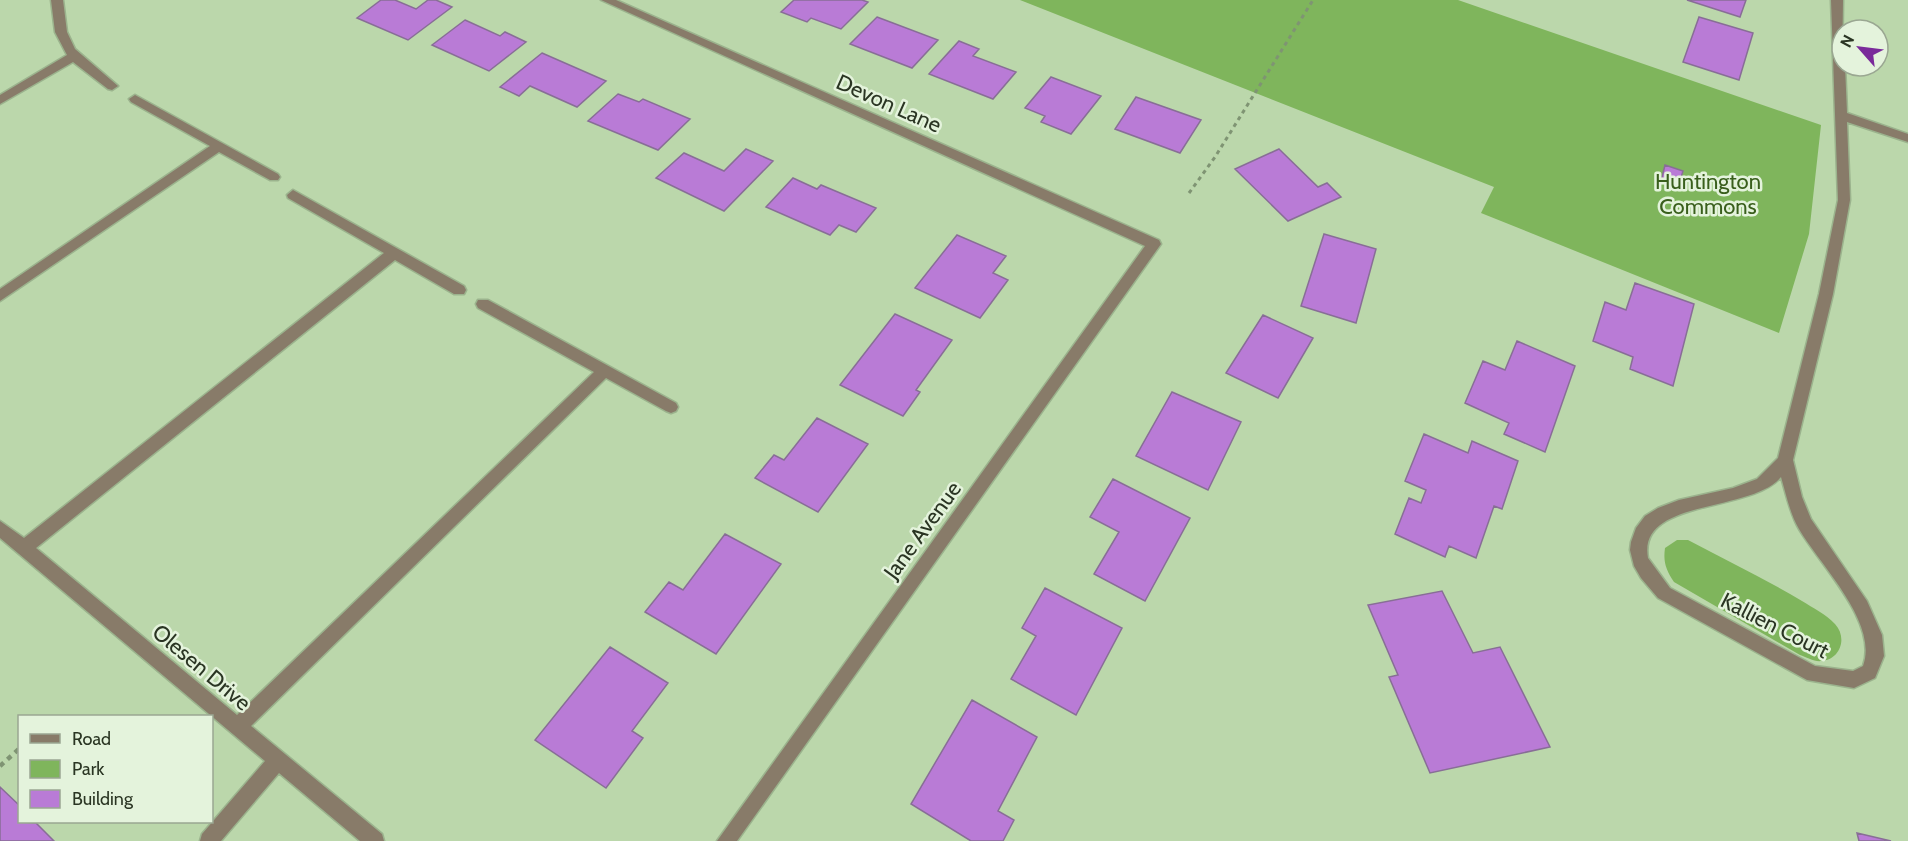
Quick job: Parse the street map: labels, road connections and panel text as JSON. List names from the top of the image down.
{
  "streets": {
    "street": [
      "Devon Lane",
      "Jane Avenue",
      "Kallien Court",
      "Olesen Drive"
    ]
  },
  "crossings": [
    ["Devon Lane", "Jane Avenue"]
  ],
  "parks": ["Huntington Commons"],
  "legend": ["Road", "Park", "Building"],
  "north": "top left"
}
